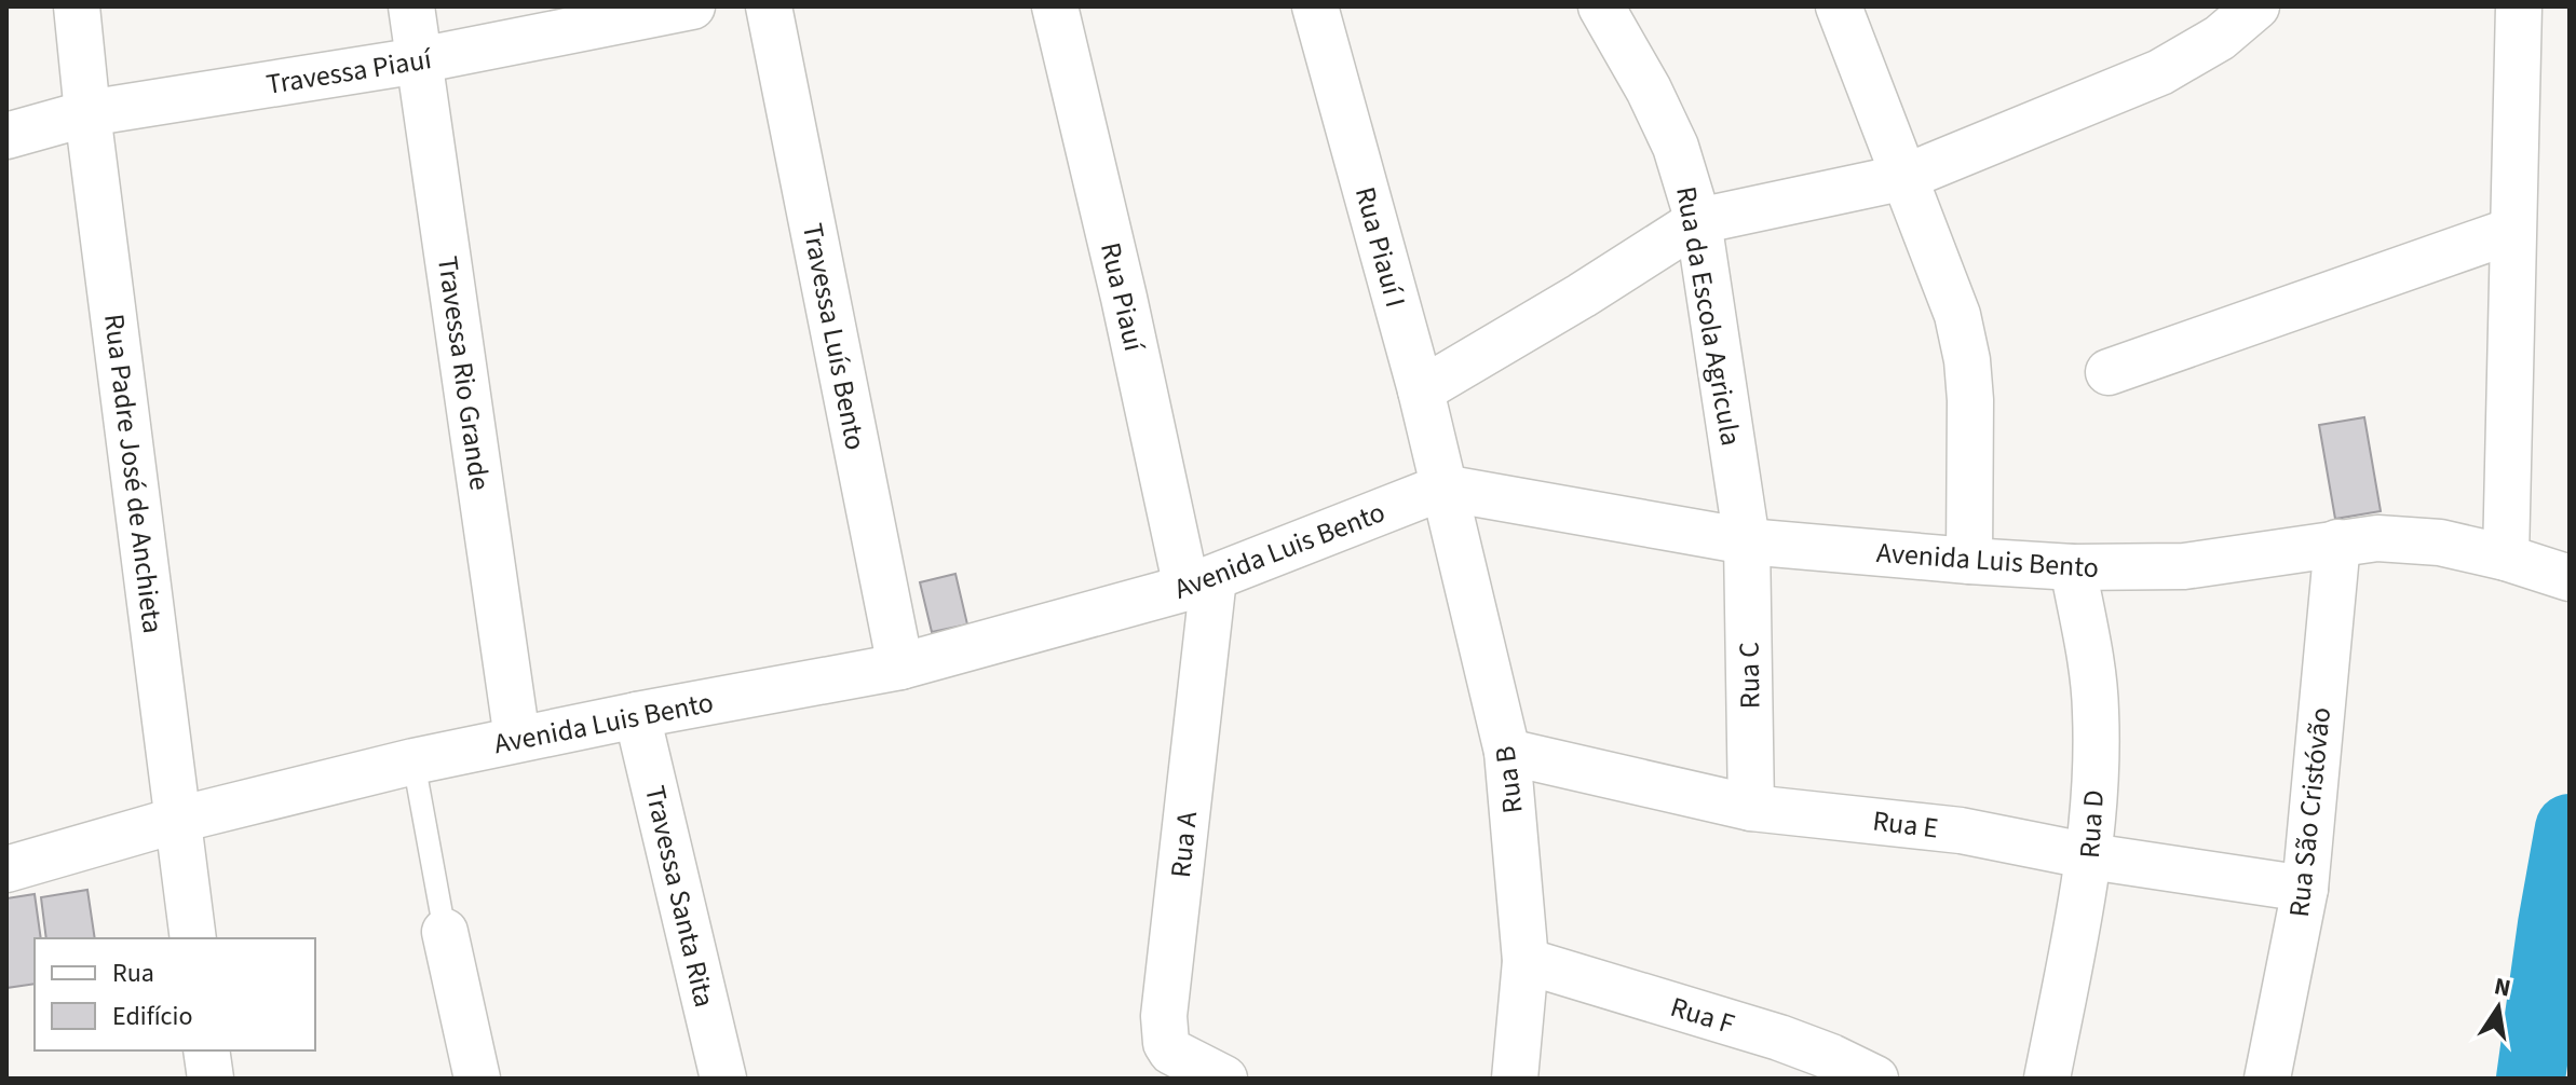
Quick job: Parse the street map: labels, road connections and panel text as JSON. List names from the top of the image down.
{
  "streets": {
    "street": [
      "Travessa Piauí",
      "Rua Piauí I",
      "Rua Piauí",
      "Rua da Escola Agricula",
      "Travessa Luís Bento",
      "Travessa Rio Grande",
      "Rua Padre José de Anchieta",
      "Avenida Luis Bento",
      "Rua C",
      "Rua B",
      "Rua São Cristóvão",
      "Rua E",
      "Rua D",
      "Rua A",
      "Travessa Santa Rita",
      "Rua F"
    ]
  },
  "crossings": [
    ["Travessa Piauí", "Travessa Rio Grande"],
    ["Travessa Piauí", "Rua Padre José de Anchieta"],
    ["Rua Piauí I", "Avenida Luis Bento"],
    ["Rua Piauí I", "Rua B"],
    ["Rua Piauí", "Avenida Luis Bento"],
    ["Rua Piauí", "Rua A"],
    ["Rua da Escola Agricula", "Avenida Luis Bento"],
    ["Rua da Escola Agricula", "Rua C"],
    ["Travessa Luís Bento", "Avenida Luis Bento"],
    ["Travessa Rio Grande", "Avenida Luis Bento"],
    ["Rua Padre José de Anchieta", "Avenida Luis Bento"],
    ["Avenida Luis Bento", "Rua C"],
    ["Avenida Luis Bento", "Rua B"],
    ["Avenida Luis Bento", "Rua São Cristóvão"],
    ["Avenida Luis Bento", "Rua D"],
    ["Avenida Luis Bento", "Rua A"],
    ["Avenida Luis Bento", "Travessa Santa Rita"],
    ["Rua C", "Rua E"],
    ["Rua B", "Rua E"],
    ["Rua B", "Rua F"],
    ["Rua São Cristóvão", "Rua E"],
    ["Rua E", "Rua D"]
  ],
  "legend": ["Rua", "Edifício"],
  "north": "top"
}
